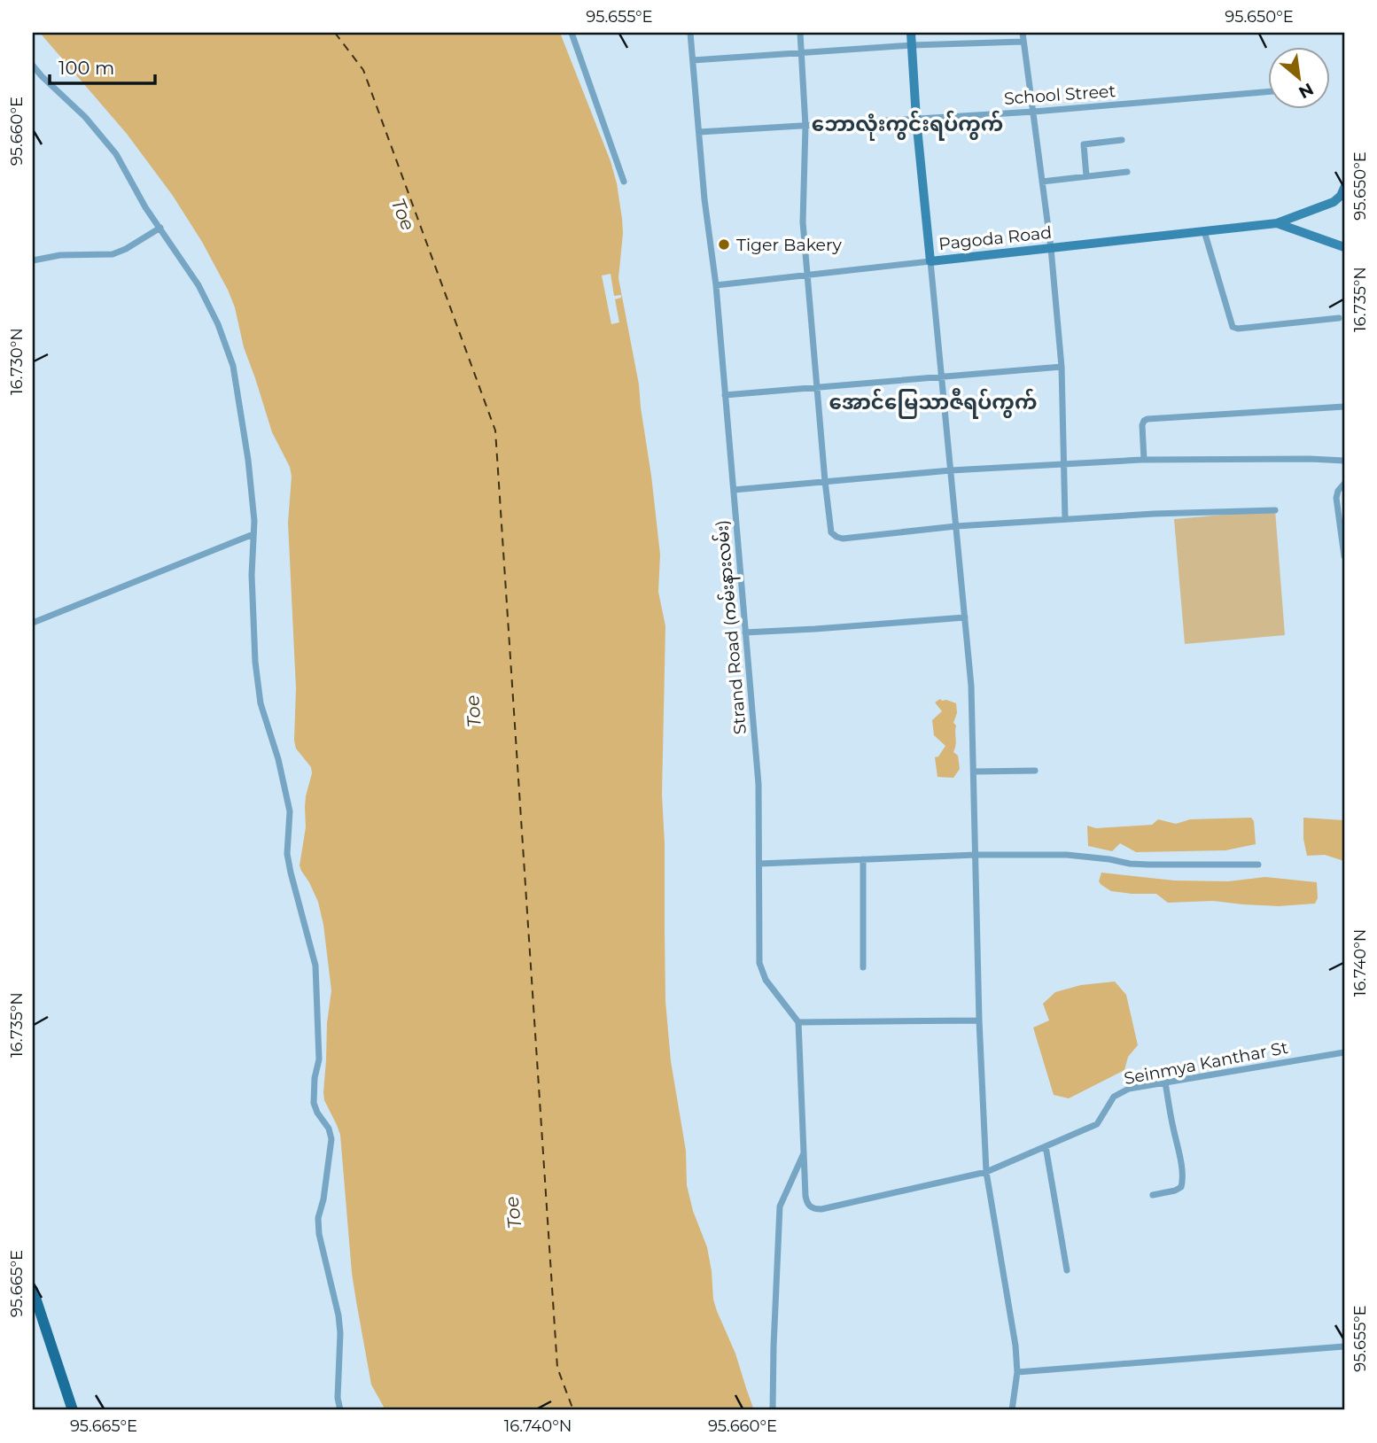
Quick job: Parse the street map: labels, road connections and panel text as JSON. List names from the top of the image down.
{
  "streets": {
    "main road": ["Pagoda Road"],
    "street": ["School Street", "Strand Road (ကမ်းနားလမ်း)", "Seinmya Kanthar St"]
  },
  "crossings": [
    ["School Street", "Strand Road (ကမ်းနားလမ်း)"],
    ["Pagoda Road", "Strand Road (ကမ်းနားလမ်း)"]
  ],
  "districts": ["ဘောလုံးကွင်းရပ်ကွက်", "အောင်မြေသာဇီရပ်ကွက်"],
  "water": ["Toe"],
  "places": ["Tiger Bakery"],
  "scale_bar": "100 m",
  "north": "bottom right",
  "coordinates": [
    "95.655°E",
    "95.650°E",
    "95.660°E",
    "16.735°N",
    "16.730°N",
    "16.740°N",
    "95.665°E"
  ]
}
